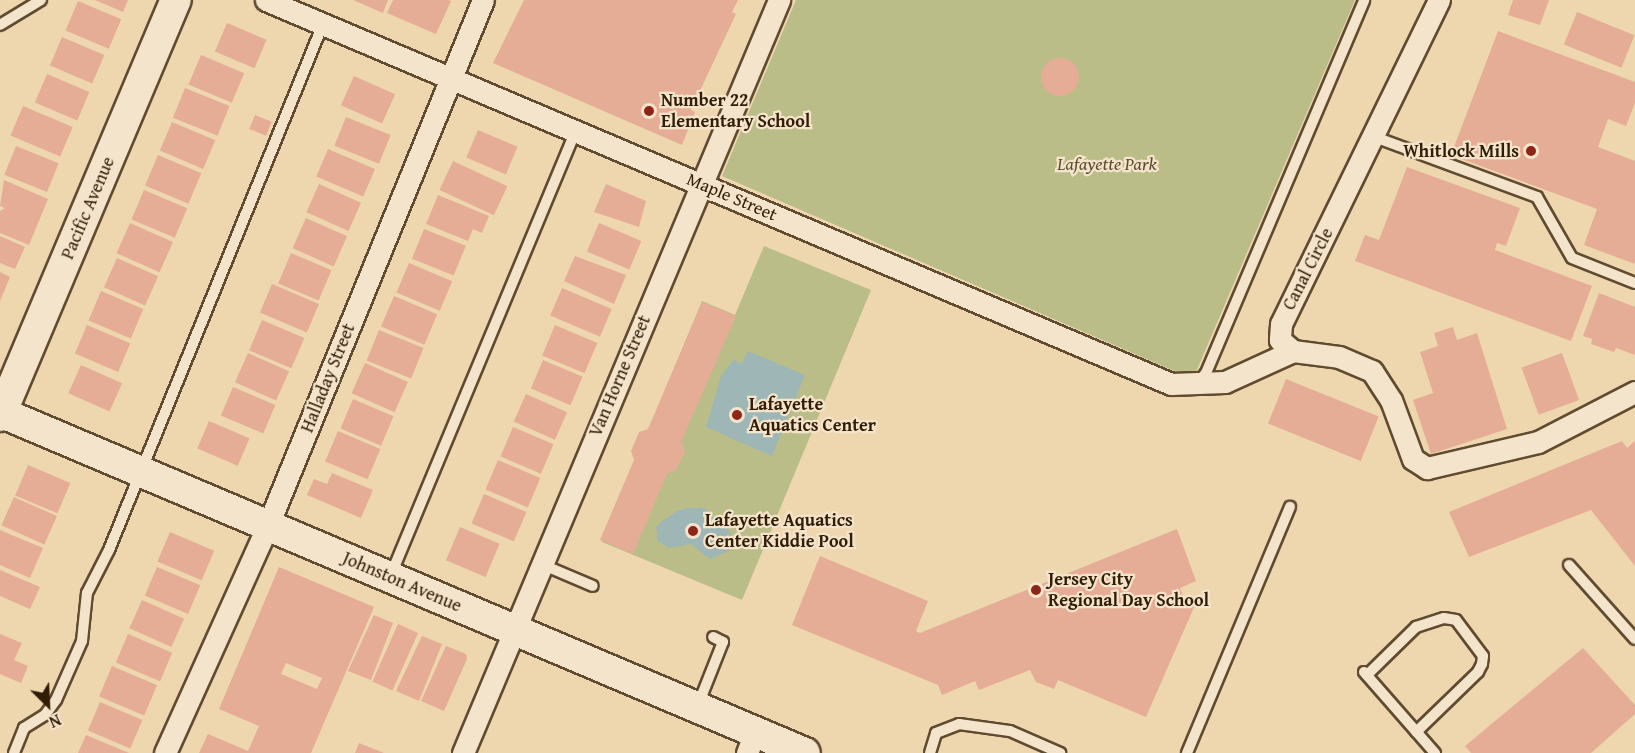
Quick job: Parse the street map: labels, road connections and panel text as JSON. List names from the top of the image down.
{
  "streets": {
    "street": [
      "Maple Street",
      "Pacific Avenue",
      "Canal Circle",
      "Van Horne Street",
      "Halladay Street",
      "Johnston Avenue"
    ]
  },
  "crossings": [
    ["Maple Street", "Canal Circle"],
    ["Maple Street", "Van Horne Street"],
    ["Maple Street", "Halladay Street"],
    ["Pacific Avenue", "Johnston Avenue"],
    ["Van Horne Street", "Johnston Avenue"],
    ["Halladay Street", "Johnston Avenue"]
  ],
  "parks": ["Lafayette Park"],
  "places": [
    "Number 22 Elementary School",
    "Whitlock Mills",
    "Lafayette Aquatics Center",
    "Lafayette Aquatics Center Kiddie Pool",
    "Jersey City Regional Day School"
  ],
  "north": "bottom right"
}
